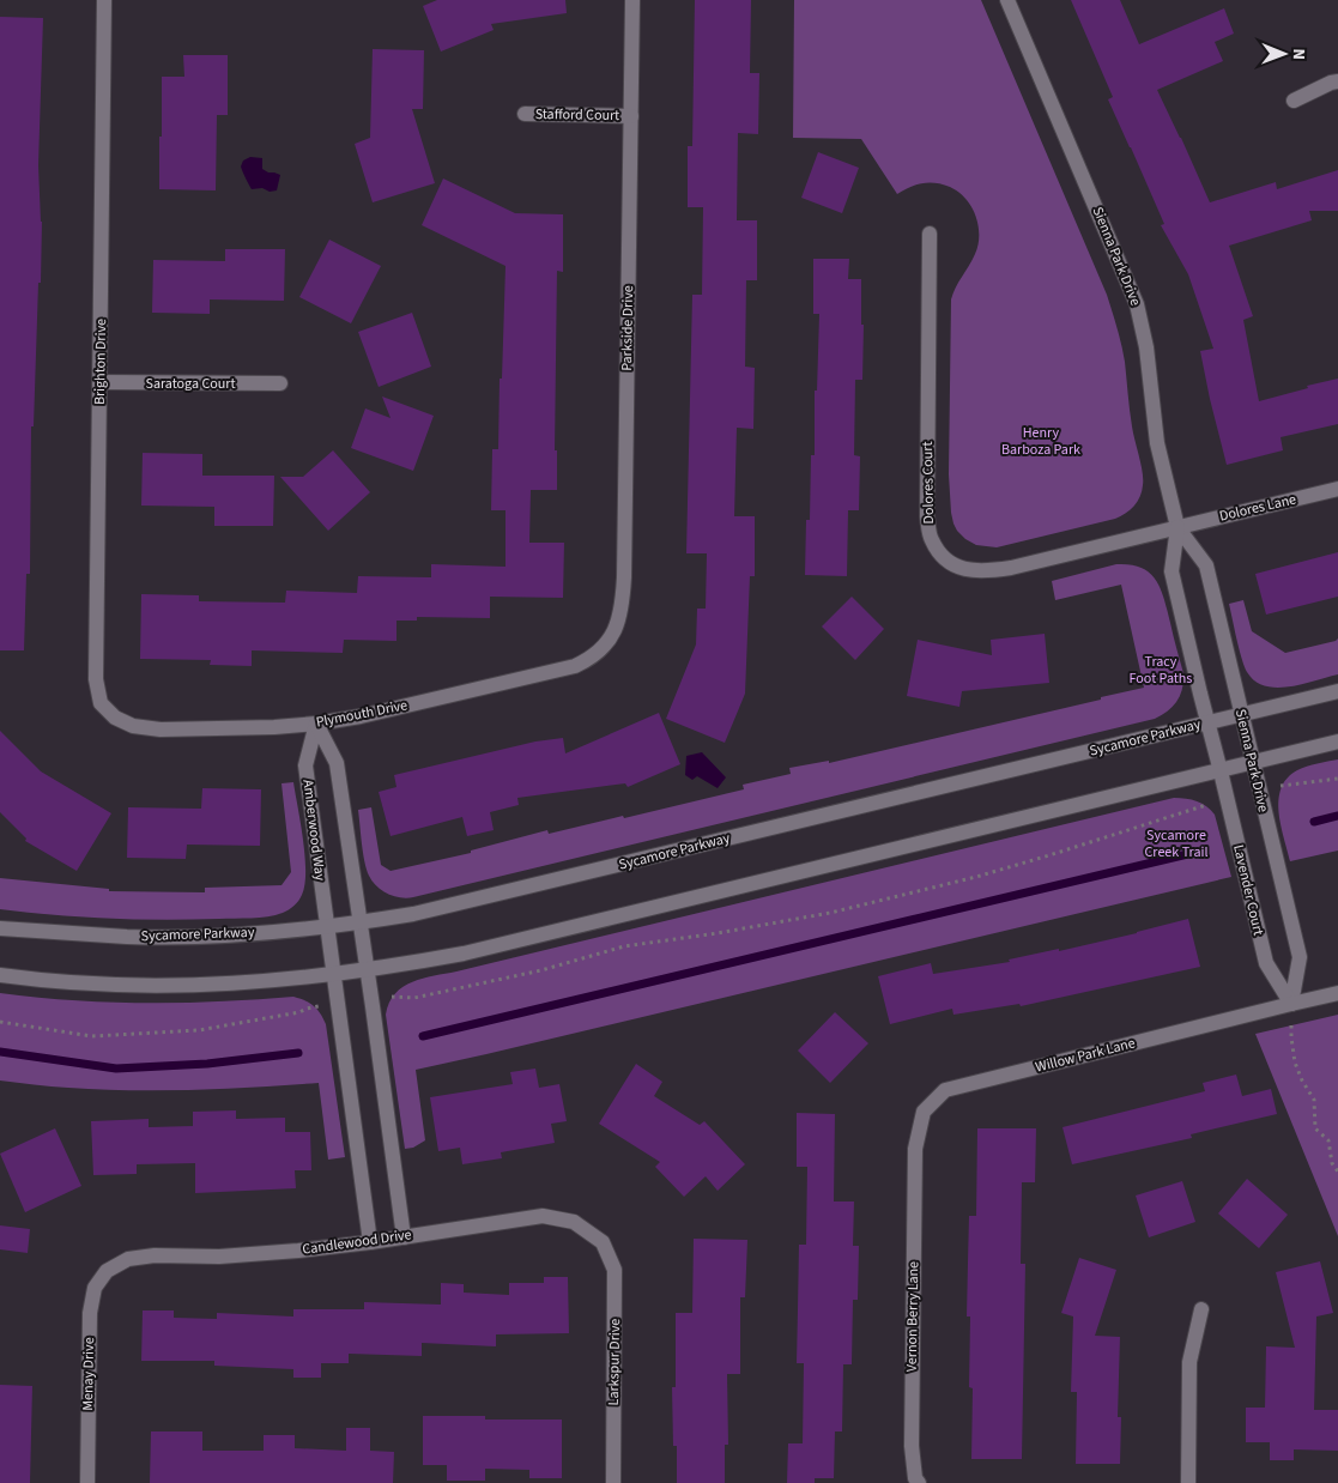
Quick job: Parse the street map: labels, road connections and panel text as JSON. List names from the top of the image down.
{
  "streets": {
    "street": [
      "Stafford Court",
      "Sienna Park Drive",
      "Parkside Drive",
      "Brighton Drive",
      "Saratoga Court",
      "Dolores Court",
      "Dolores Lane",
      "Plymouth Drive",
      "Sycamore Parkway",
      "Amberwood Way",
      "Lavender Court",
      "Willow Park Lane",
      "Candlewood Drive",
      "Vernon Berry Lane",
      "Larkspur Drive",
      "Menay Drive"
    ]
  },
  "crossings": [
    ["Stafford Court", "Parkside Drive"],
    ["Sienna Park Drive", "Dolores Court"],
    ["Sienna Park Drive", "Dolores Lane"],
    ["Sienna Park Drive", "Sycamore Parkway"],
    ["Sienna Park Drive", "Lavender Court"],
    ["Sienna Park Drive", "Willow Park Lane"],
    ["Parkside Drive", "Plymouth Drive"],
    ["Brighton Drive", "Saratoga Court"],
    ["Brighton Drive", "Plymouth Drive"],
    ["Dolores Court", "Dolores Lane"],
    ["Plymouth Drive", "Amberwood Way"],
    ["Sycamore Parkway", "Amberwood Way"],
    ["Amberwood Way", "Candlewood Drive"],
    ["Lavender Court", "Willow Park Lane"],
    ["Willow Park Lane", "Vernon Berry Lane"],
    ["Candlewood Drive", "Larkspur Drive"],
    ["Candlewood Drive", "Menay Drive"]
  ],
  "parks": ["Henry Barboza Park", "Tracy Foot Paths", "Sycamore Creek Trail"],
  "north": "right"
}
